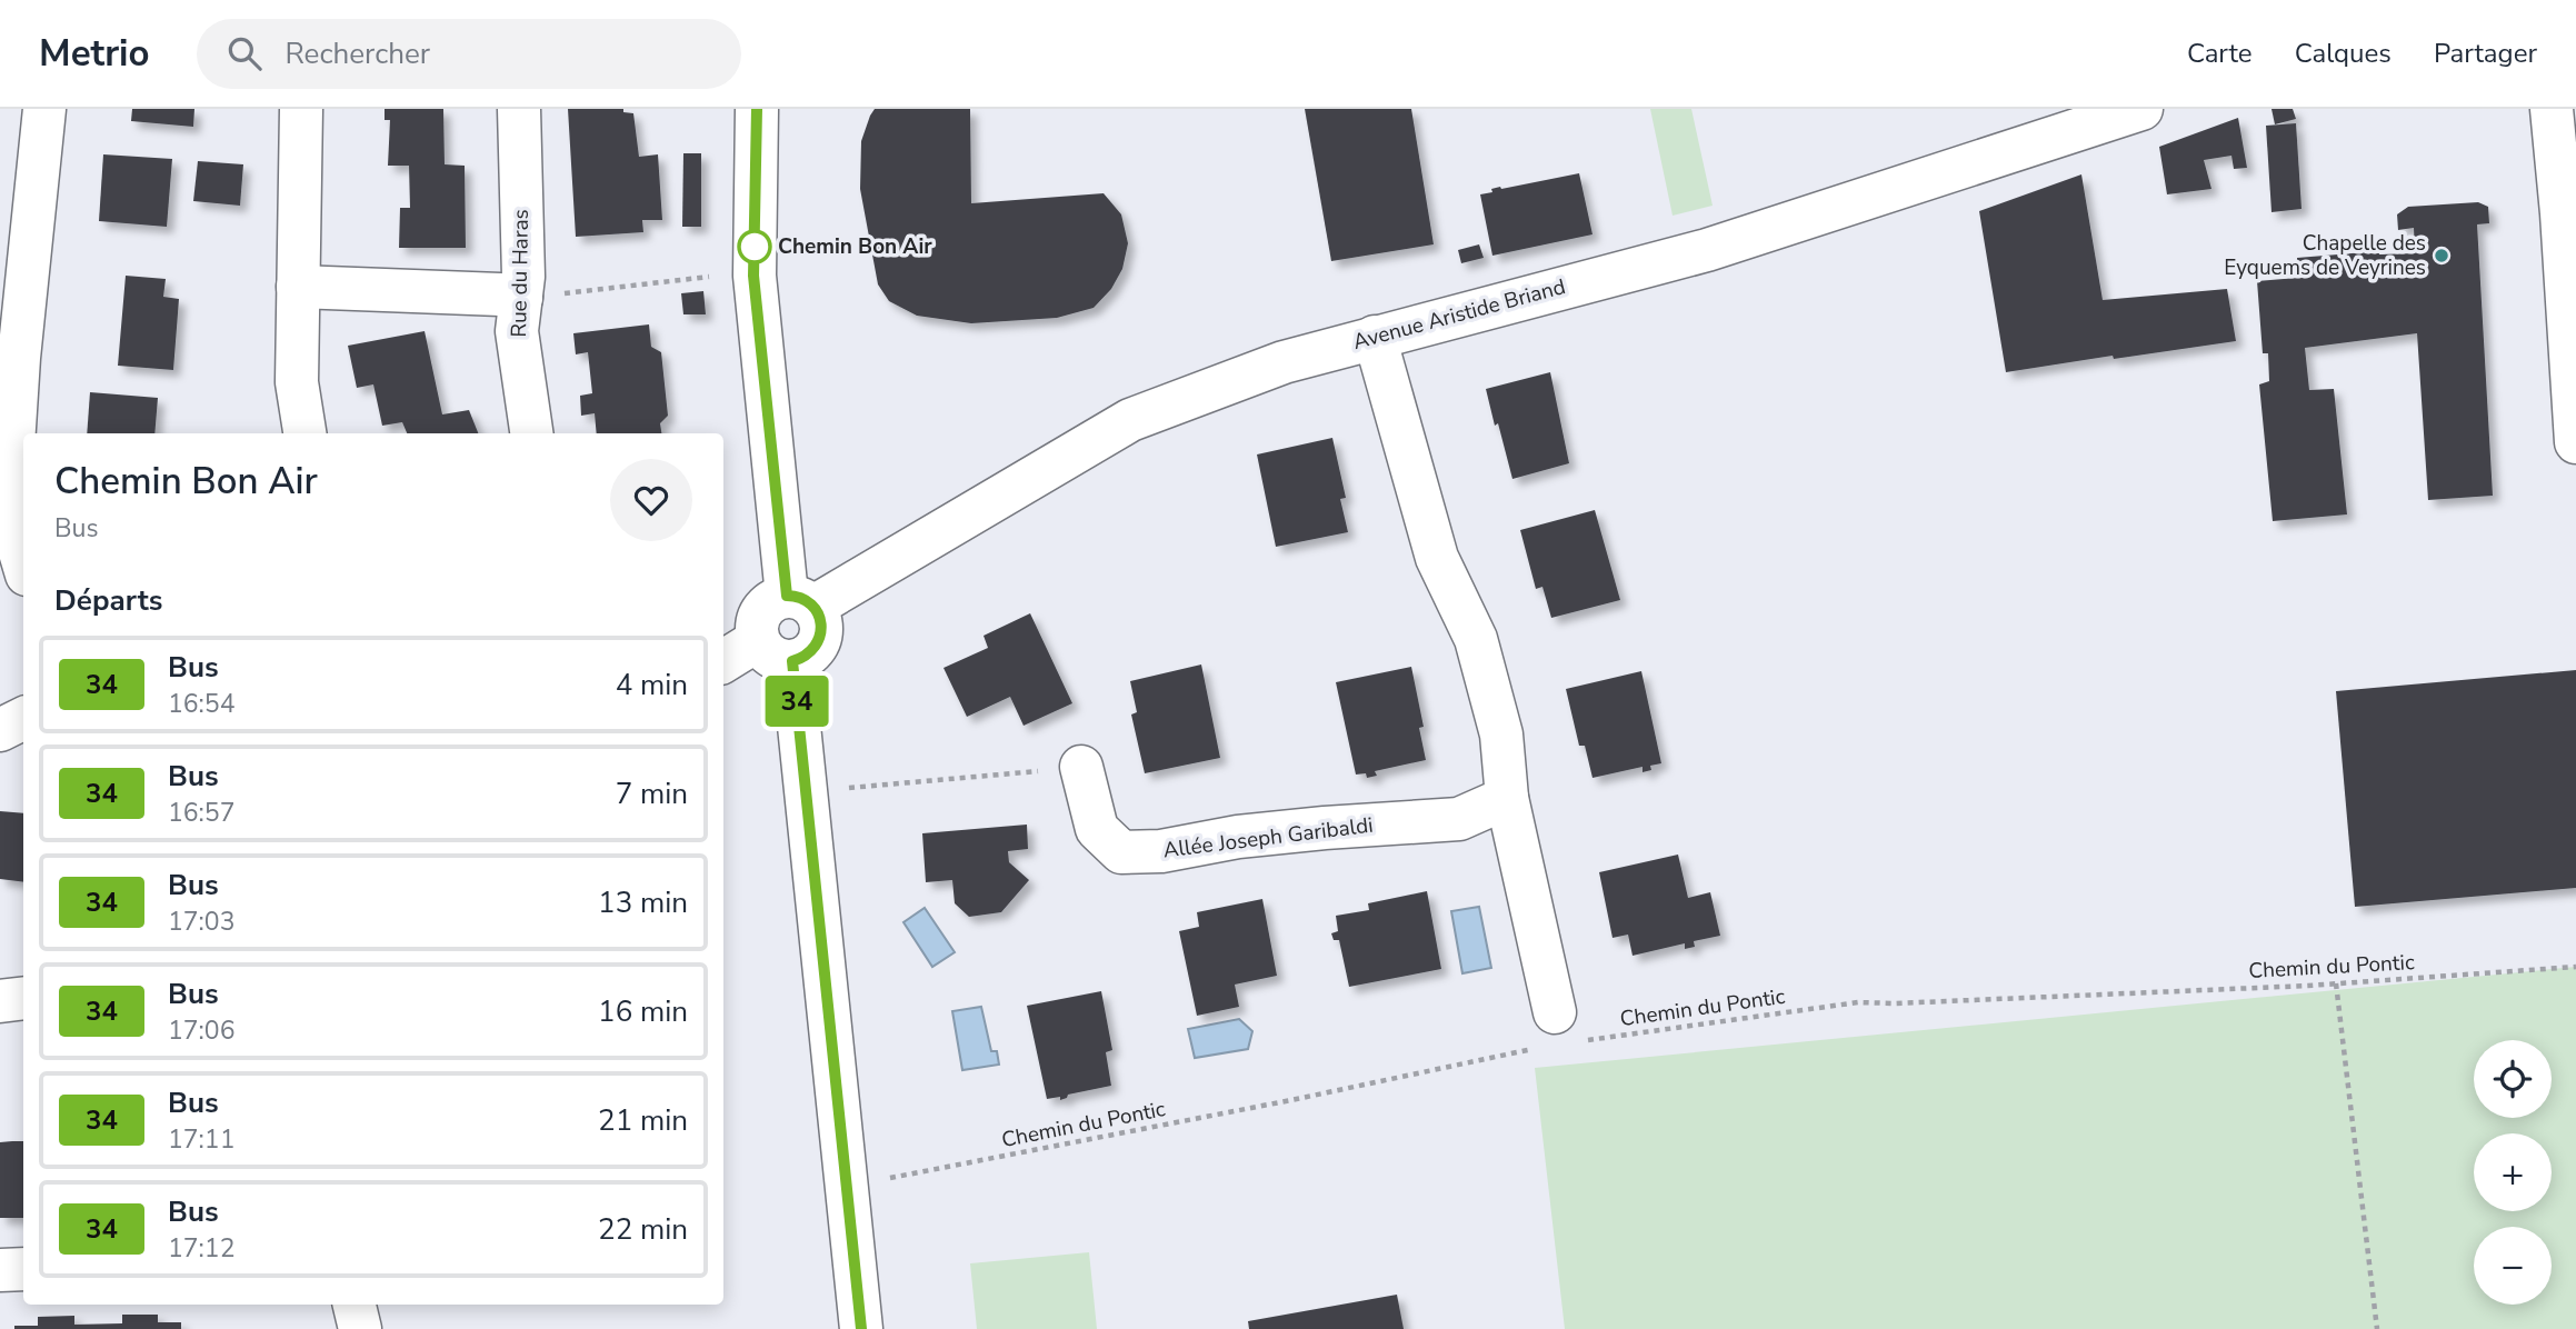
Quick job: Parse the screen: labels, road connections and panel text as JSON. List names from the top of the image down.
{
  "streets": {
    "street": ["Rue du Haras", "Avenue Aristide Briand", "Allée Joseph Garibaldi"],
    "path": ["Chemin du Pontic"]
  },
  "places": ["Chemin Bon Air", "Chapelle des Eyquems de Veyrines"],
  "lines": ["bus line 34"],
  "page": {
    "header": "Metrio",
    "search": "Rechercher",
    "nav": ["Carte", "Calques", "Partager"],
    "on_map": "34",
    "heading": [
      ["Chemin Bon Air", "Bus"],
      "Départs"
    ],
    "list": [
      {
        "mark": "34",
        "name": "Bus",
        "note": "16:54",
        "value": "4 min"
      },
      {
        "mark": "34",
        "name": "Bus",
        "note": "16:57",
        "value": "7 min"
      },
      {
        "mark": "34",
        "name": "Bus",
        "note": "17:03",
        "value": "13 min"
      },
      {
        "mark": "34",
        "name": "Bus",
        "note": "17:06",
        "value": "16 min"
      },
      {
        "mark": "34",
        "name": "Bus",
        "note": "17:11",
        "value": "21 min"
      },
      {
        "mark": "34",
        "name": "Bus",
        "note": "17:12",
        "value": "22 min"
      }
    ],
    "map_buttons": ["+", "−"]
  }
}
